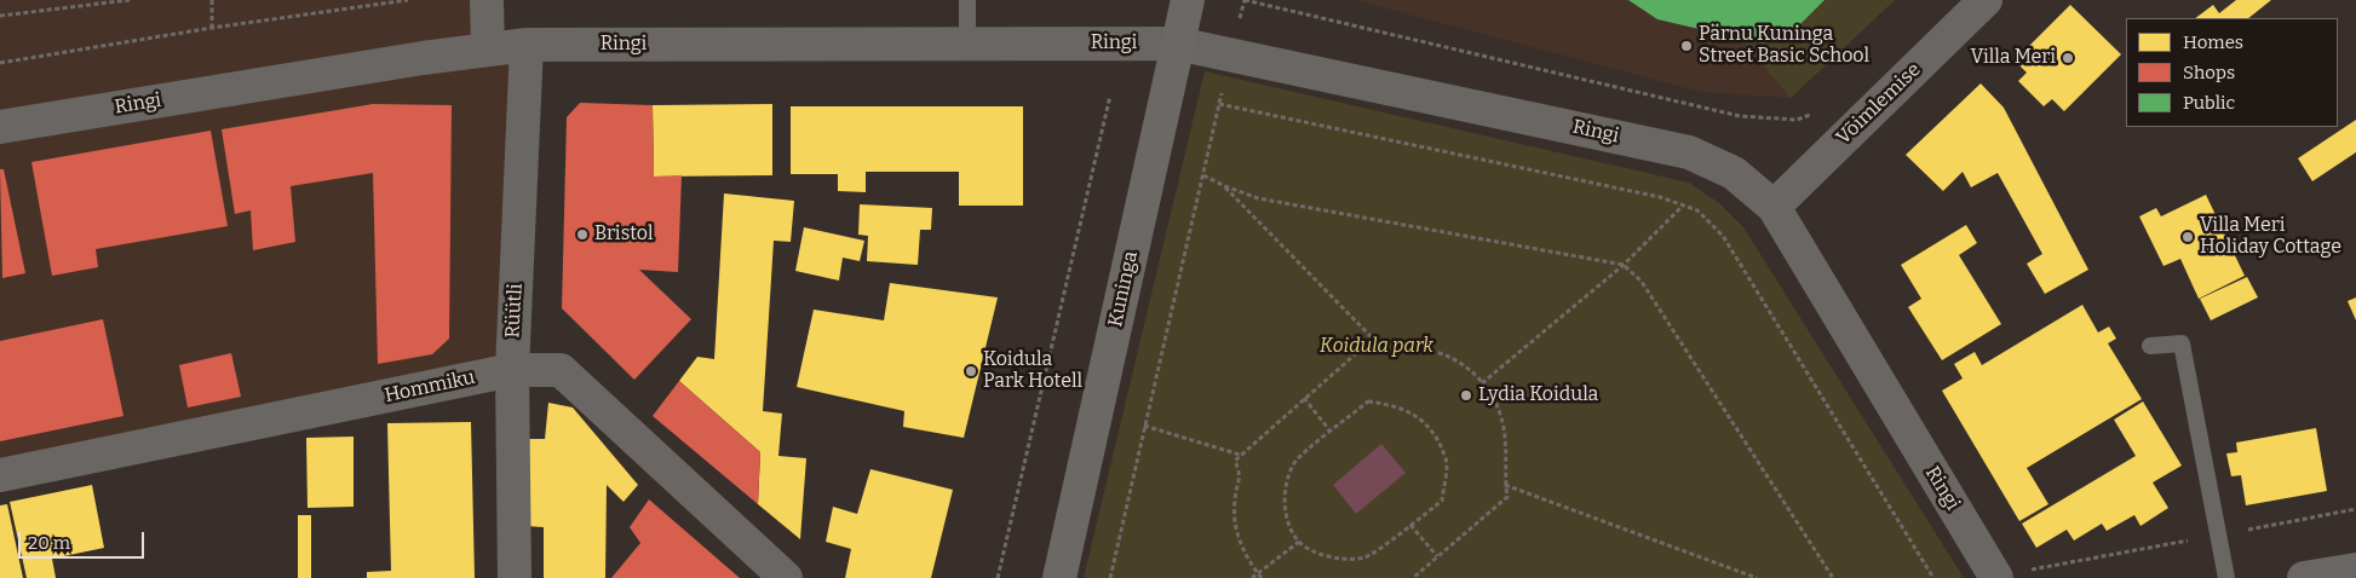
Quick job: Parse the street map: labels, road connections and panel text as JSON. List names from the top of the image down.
{
  "streets": {
    "street": [
      "Ringi",
      "Võimlemise",
      "Kuninga",
      "Rüütli",
      "Hommiku"
    ]
  },
  "crossings": [
    ["Ringi", "Võimlemise"],
    ["Ringi", "Kuninga"],
    ["Ringi", "Rüütli"],
    ["Rüütli", "Hommiku"]
  ],
  "parks": ["Koidula park"],
  "places": [
    "Pärnu Kuninga Street Basic School",
    "Villa Meri",
    "Bristol",
    "Villa Meri Holiday Cottage",
    "Koidula Park Hotell",
    "Lydia Koidula"
  ],
  "legend": ["Homes", "Shops", "Public"],
  "scale_bar": "20 m"
}
